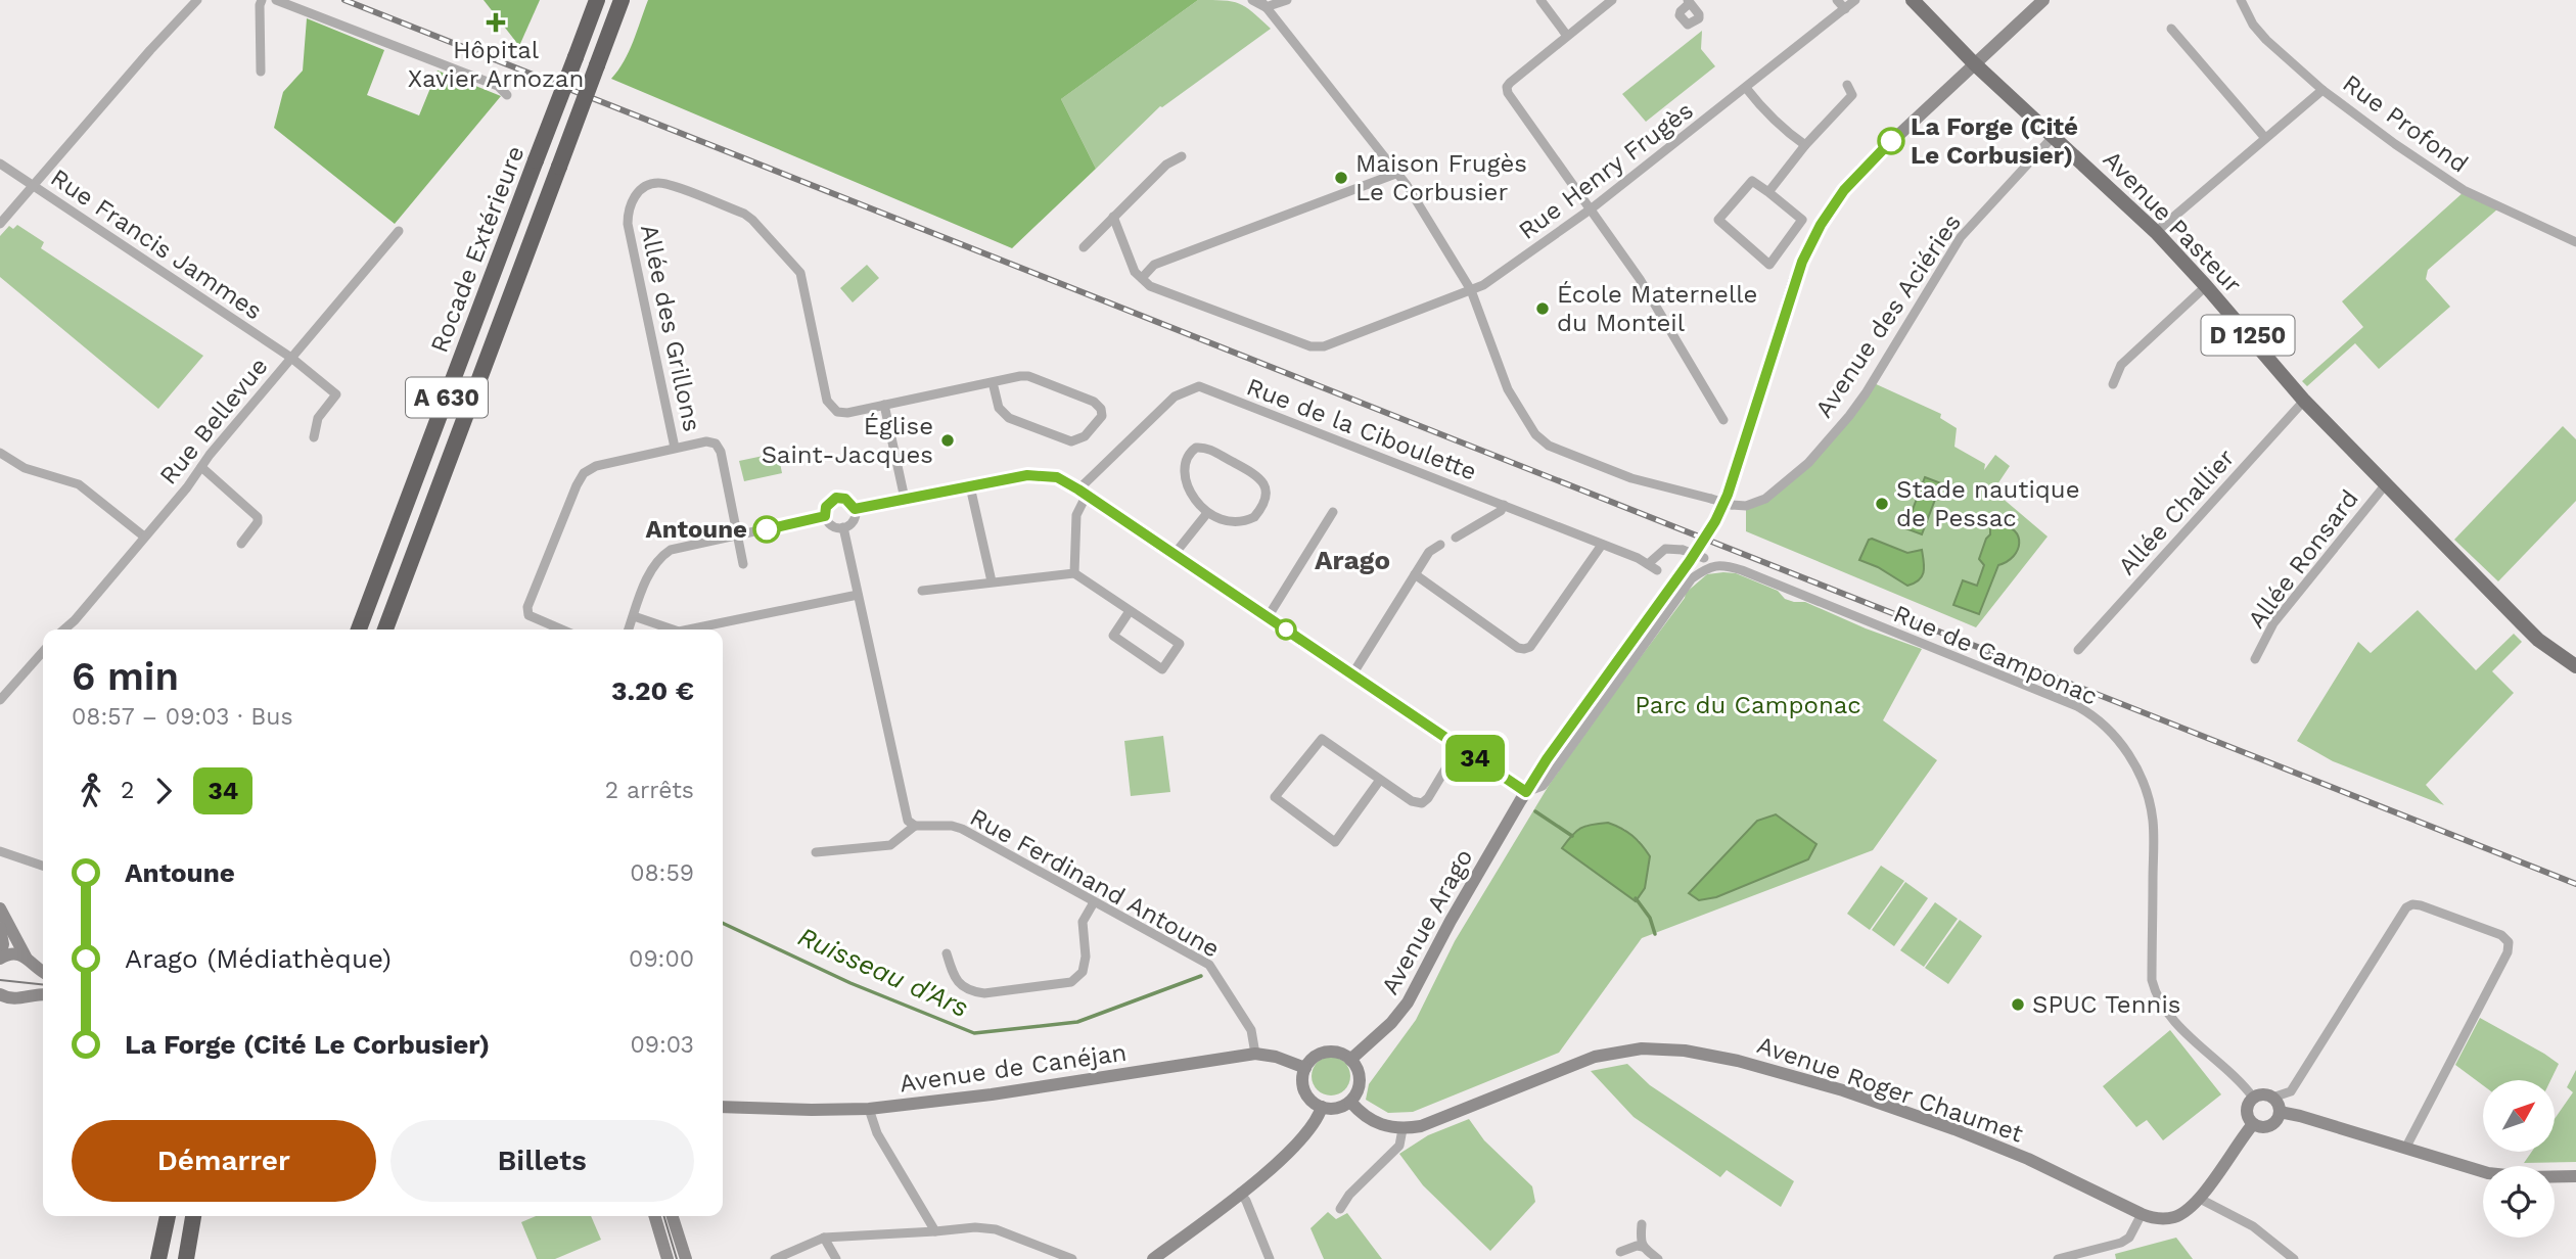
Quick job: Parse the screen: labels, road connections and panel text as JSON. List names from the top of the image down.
{
  "streets": {
    "highway": ["Rocade Extérieure", "A 630"],
    "main road": [
      "Avenue Pasteur",
      "D 1250",
      "Avenue Arago",
      "Avenue de Canéjan",
      "Avenue Roger Chaumet"
    ],
    "street": [
      "Rue Profond",
      "Rue Henry Frugès",
      "Rue Francis Jammes",
      "Avenue des Aciéries",
      "Allée des Grillons",
      "Rue Bellevue",
      "Rue de la Ciboulette",
      "Allée Challier",
      "Allée Ronsard",
      "Rue de Camponac",
      "Rue Ferdinand Antoune"
    ]
  },
  "crossings": [
    ["Rue Henry Frugès", "Avenue des Aciéries"],
    ["Avenue Pasteur", "Avenue des Aciéries"],
    ["Avenue Pasteur", "Allée Challier"],
    ["Avenue Pasteur", "Allée Ronsard"],
    ["Avenue Pasteur", "Avenue Arago"],
    ["Rue Francis Jammes", "Rue Bellevue"],
    ["Rue de Camponac", "Avenue Roger Chaumet"],
    ["Rue Ferdinand Antoune", "Avenue de Canéjan"],
    ["Avenue Arago", "Avenue de Canéjan"]
  ],
  "districts": ["Arago"],
  "water": ["Ruisseau d'Ars"],
  "parks": ["Parc du Camponac"],
  "places": {
    "health": ["Hôpital Xavier Arnozan"],
    "other": [
      "La Forge (Cité Le Corbusier)",
      "Maison Frugès Le Corbusier",
      "École Maternelle du Monteil",
      "Église Saint-Jacques",
      "Stade nautique de Pessac",
      "Antoune",
      "SPUC Tennis"
    ]
  },
  "lines": ["bus line 34"],
  "north": "top right",
  "page": {
    "on_map": "34",
    "heading": ["6 min", "08:57 – 09:03 · Bus", "3.20 €"],
    "legs": ["2", "34", "2 arrêts"],
    "list": [
      {
        "name": "Antoune",
        "value": "08:59"
      },
      {
        "name": "Arago (Médiathèque)",
        "value": "09:00"
      },
      {
        "name": "La Forge (Cité Le Corbusier)",
        "value": "09:03"
      }
    ],
    "buttons": ["Démarrer", "Billets"]
  }
}
